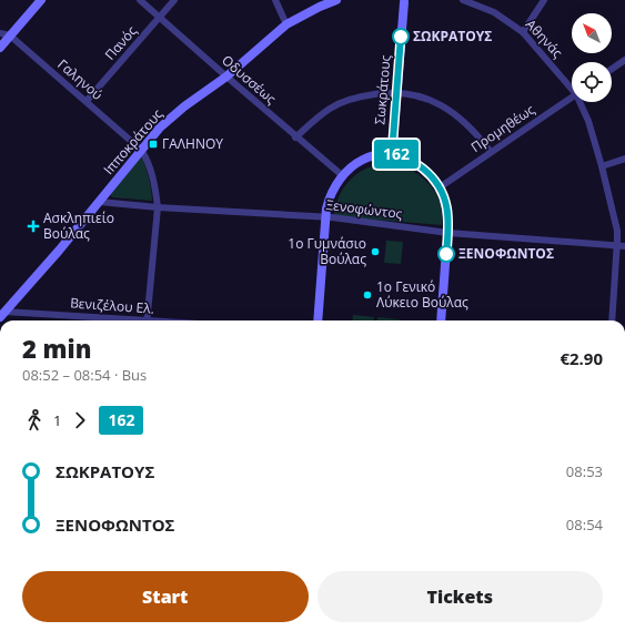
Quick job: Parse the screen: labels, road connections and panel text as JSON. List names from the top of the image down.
{
  "streets": {
    "street": [
      "Αθηνάς",
      "Πανός",
      "Γαληνού",
      "Οδυσσέως",
      "Σωκράτους",
      "Προμηθέως",
      "Ιπποκράτους",
      "Ξενοφώντος",
      "Βενιζέλου Ελ."
    ]
  },
  "crossings": [
    ["Αθηνάς", "Ξενοφώντος"],
    ["Πανός", "Γαληνού"],
    ["Πανός", "Οδυσσέως"],
    ["Γαληνού", "Ιπποκράτους"],
    ["Οδυσσέως", "Ιπποκράτους"],
    ["Ιπποκράτους", "Ξενοφώντος"],
    ["Ιπποκράτους", "Βενιζέλου Ελ."]
  ],
  "places": {
    "other": [
      "ΣΩΚΡΑΤΟΥΣ",
      "1ο Γυμνάσιο Βούλας",
      "ΞΕΝΟΦΩΝΤΟΣ",
      "1ο Γενικό Λύκειο Βούλας"
    ],
    "transit": ["ΓΑΛΗΝΟΥ"],
    "health": ["Ασκληπιείο Βούλας"]
  },
  "lines": ["bus line 162"],
  "north": "top left",
  "page": {
    "on_map": "162",
    "heading": ["2 min", "08:52 – 08:54 · Bus", "€2.90"],
    "legs": ["1", "162"],
    "list": [
      {
        "name": "ΣΩΚΡΑΤΟΥΣ",
        "value": "08:53"
      },
      {
        "name": "ΞΕΝΟΦΩΝΤΟΣ",
        "value": "08:54"
      }
    ],
    "buttons": ["Start", "Tickets"]
  }
}
